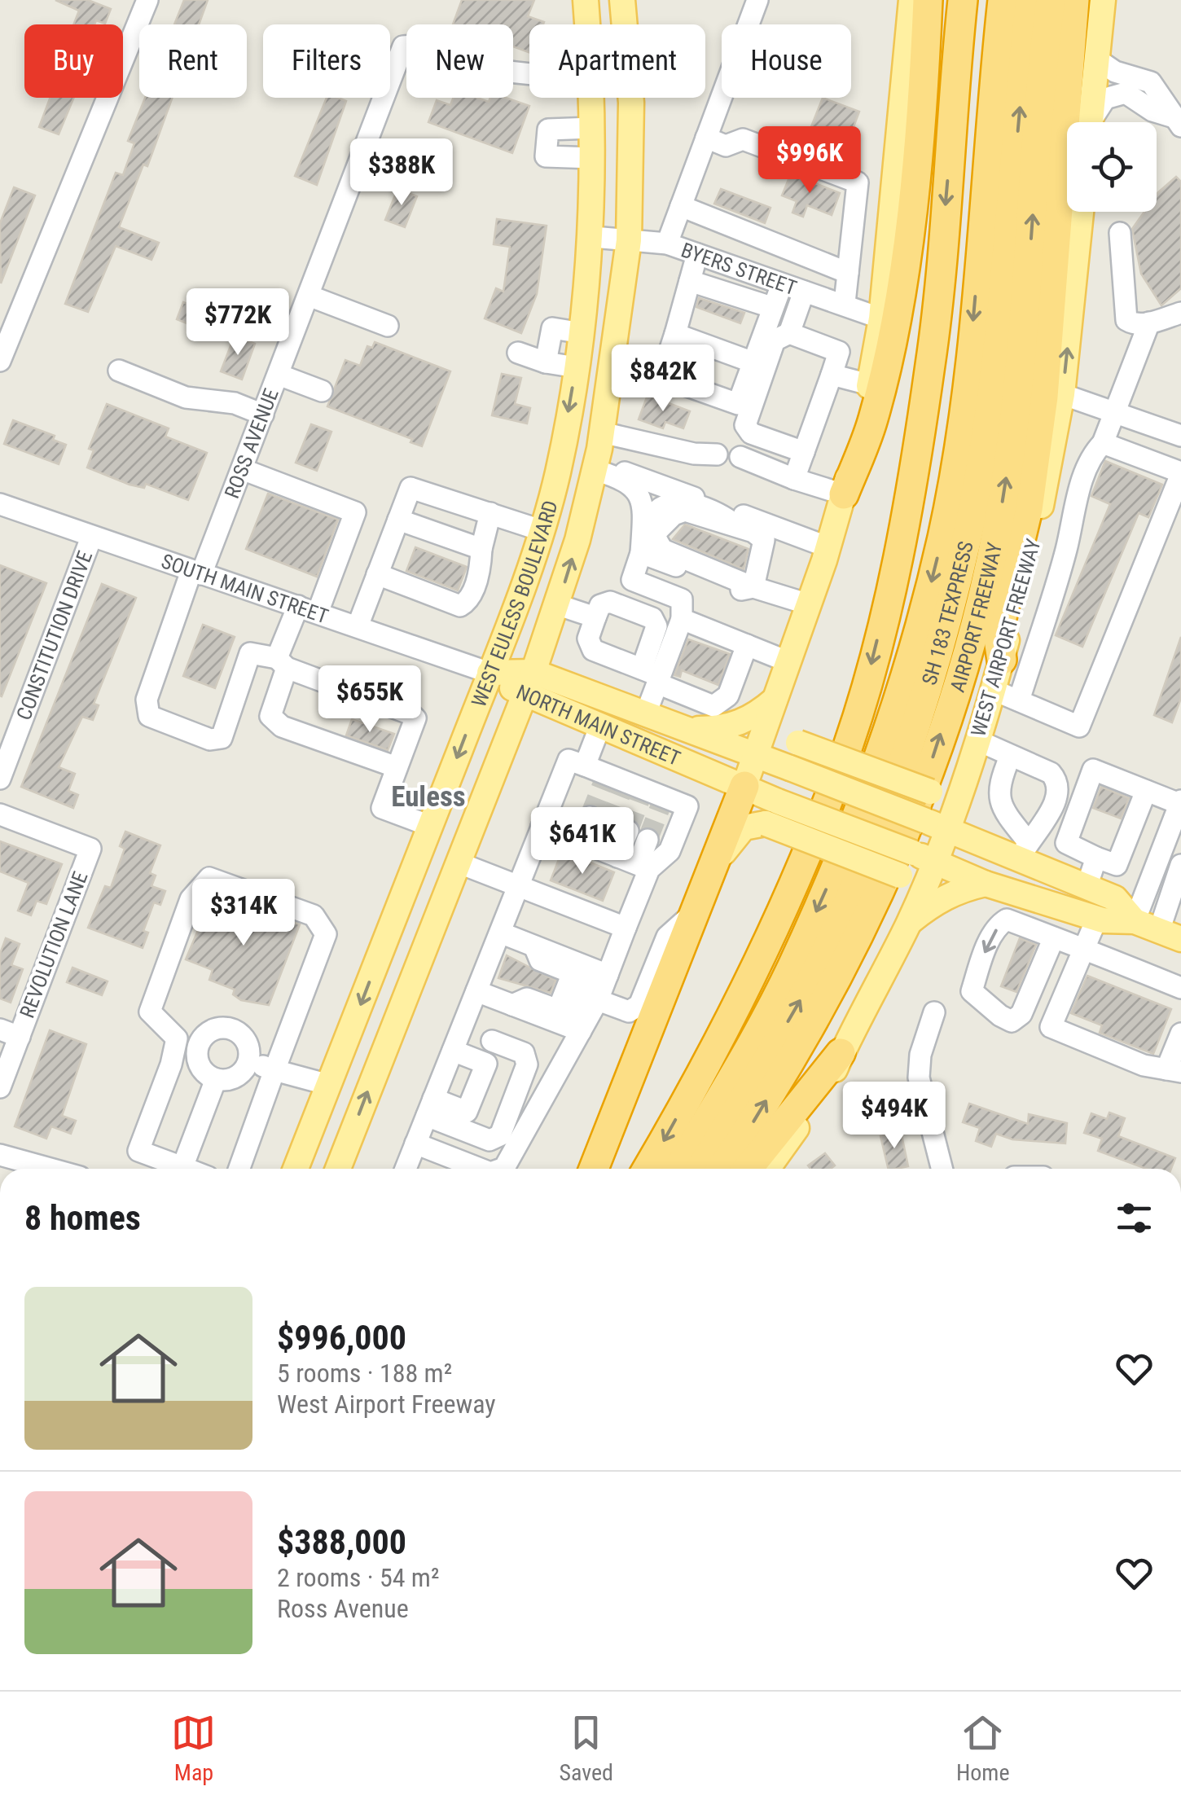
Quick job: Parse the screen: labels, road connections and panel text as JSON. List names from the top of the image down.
{
  "streets": {
    "highway": ["SH 183 TEXPRESS", "AIRPORT FREEWAY"],
    "main road": ["WEST EULESS BOULEVARD", "WEST AIRPORT FREEWAY", "NORTH MAIN STREET"],
    "street": [
      "BYERS STREET",
      "ROSS AVENUE",
      "SOUTH MAIN STREET",
      "CONSTITUTION DRIVE",
      "REVOLUTION LANE"
    ]
  },
  "crossings": [
    ["BYERS STREET", "WEST EULESS BOULEVARD"],
    ["ROSS AVENUE", "SOUTH MAIN STREET"],
    ["SOUTH MAIN STREET", "WEST EULESS BOULEVARD"],
    ["SOUTH MAIN STREET", "CONSTITUTION DRIVE"],
    ["SOUTH MAIN STREET", "NORTH MAIN STREET"],
    ["WEST EULESS BOULEVARD", "NORTH MAIN STREET"],
    ["WEST AIRPORT FREEWAY", "NORTH MAIN STREET"]
  ],
  "districts": ["Euless"],
  "page": {
    "chip": [
      "Buy",
      "Rent",
      "Filters",
      "New",
      "Apartment",
      "House"
    ],
    "price": [
      "$996K",
      "$388K",
      "$772K",
      "$842K",
      "$655K",
      "$641K",
      "$314K",
      "$494K"
    ],
    "heading": "8 homes",
    "list": [
      {
        "name": "$996,000",
        "note": "5 rooms · 188 m² · West Airport Freeway"
      },
      {
        "name": "$388,000",
        "note": "2 rooms · 54 m² · Ross Avenue"
      }
    ],
    "tabs": ["Map", "Saved", "Home"]
  }
}
